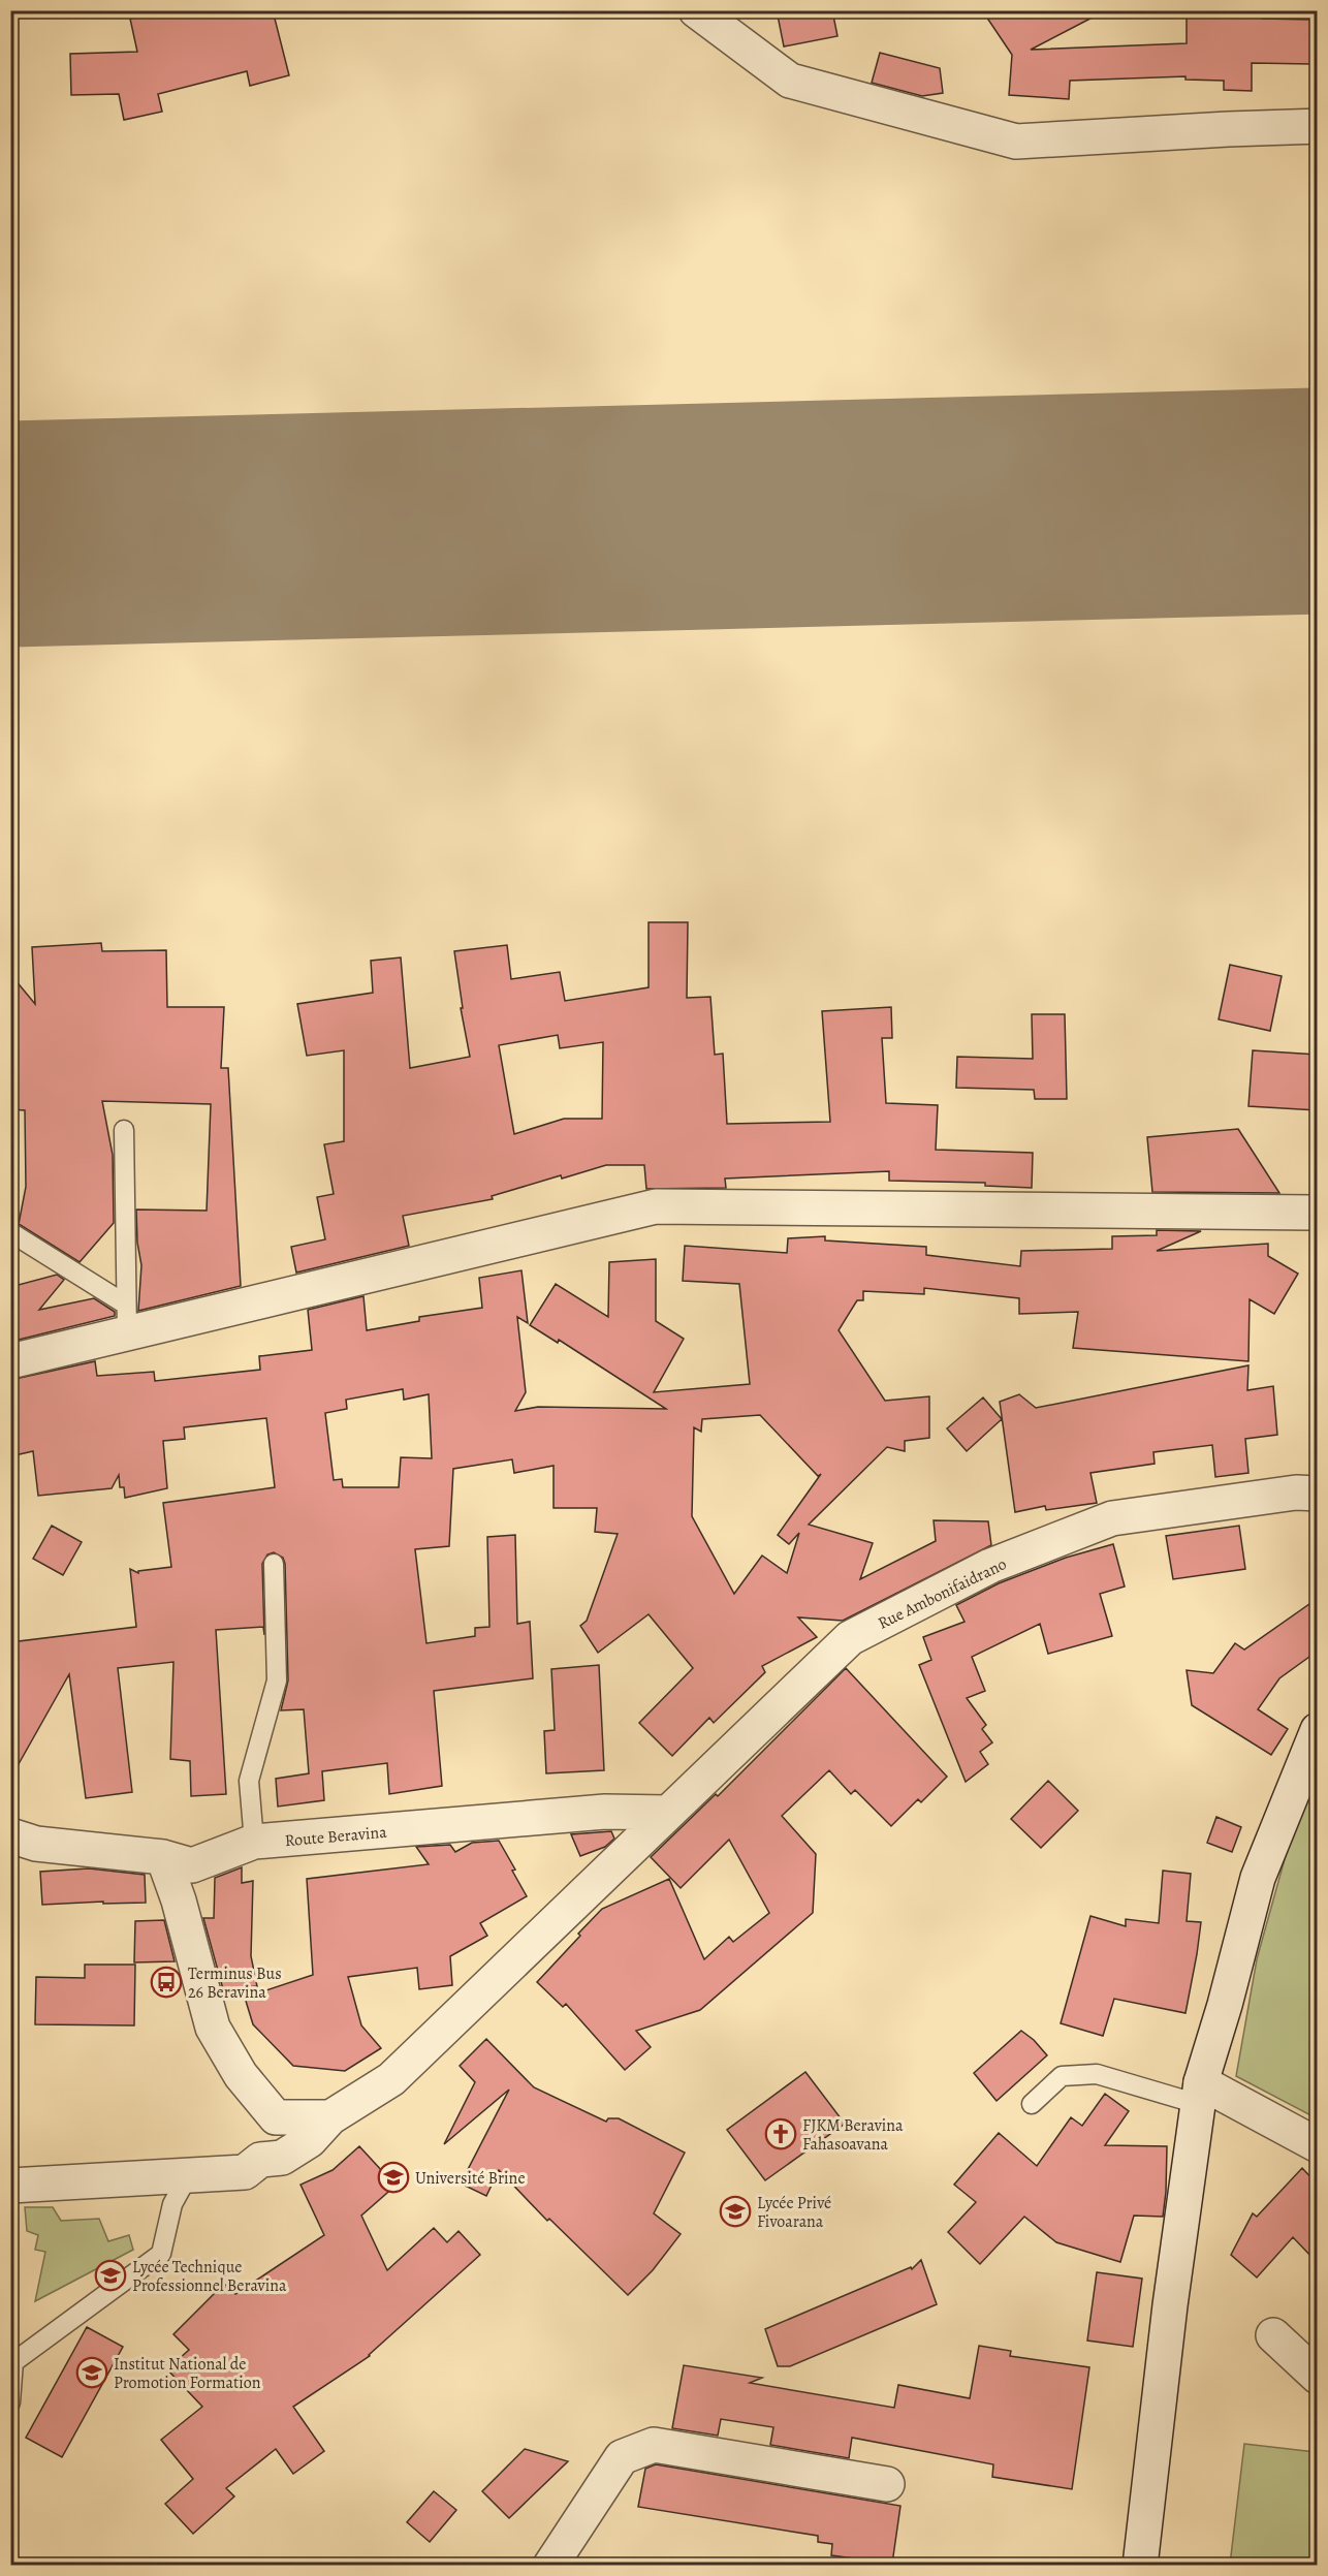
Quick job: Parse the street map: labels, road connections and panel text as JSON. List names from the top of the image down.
{
  "streets": {
    "street": ["Rue Ambonifaidrano", "Route Beravina"]
  },
  "crossings": [
    ["Rue Ambonifaidrano", "Route Beravina"]
  ],
  "places": {
    "bus stop": ["Terminus Bus 26 Beravina"],
    "church": ["FJKM Beravina Fahasoavana"],
    "school or university": [
      "Université Brine",
      "Lycée Privé Fivoarana",
      "Lycée Technique Professionnel Beravina",
      "Institut National de Promotion Formation"
    ]
  }
}
